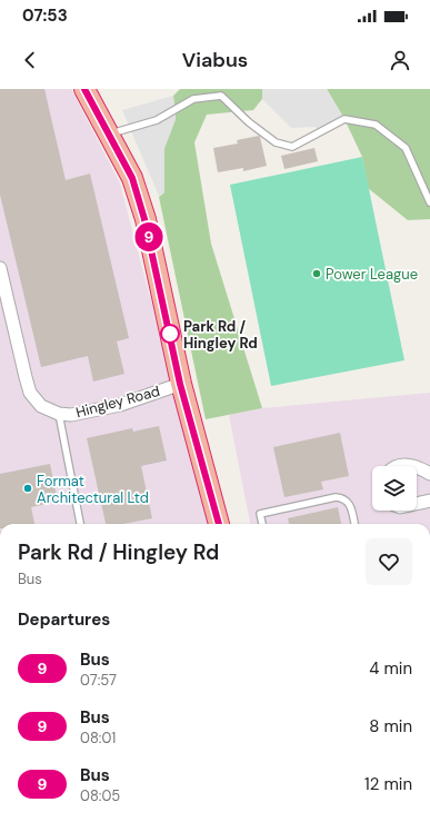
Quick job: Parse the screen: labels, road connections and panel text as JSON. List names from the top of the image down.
{
  "streets": {
    "street": ["Hingley Road"]
  },
  "places": ["Power League", "Park Rd / Hingley Rd", "Format Architectural Ltd"],
  "lines": ["bus line 9"],
  "page": {
    "status": "07:53",
    "header": "Viabus",
    "on_map": "9",
    "heading": [
      ["Park Rd / Hingley Rd", "Bus"],
      "Departures"
    ],
    "list": [
      {
        "mark": "9",
        "name": "Bus",
        "note": "07:57",
        "value": "4 min"
      },
      {
        "mark": "9",
        "name": "Bus",
        "note": "08:01",
        "value": "8 min"
      },
      {
        "mark": "9",
        "name": "Bus",
        "note": "08:05",
        "value": "12 min"
      }
    ]
  }
}
